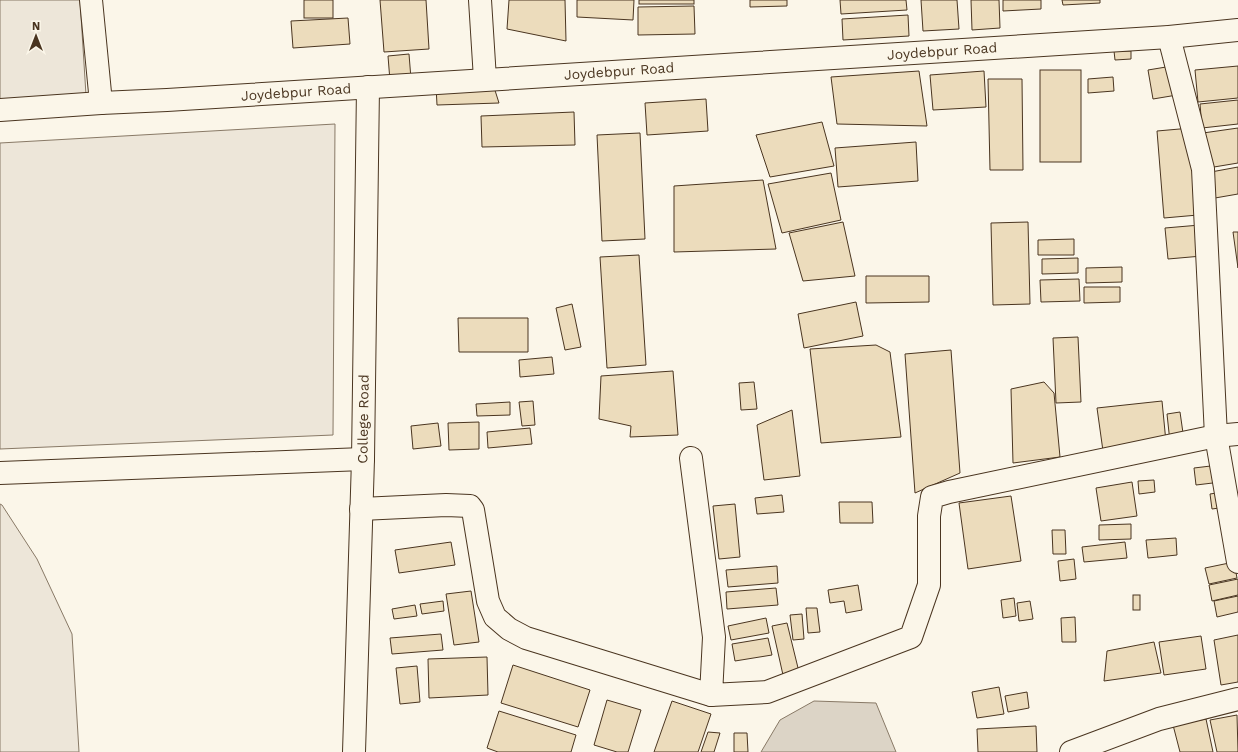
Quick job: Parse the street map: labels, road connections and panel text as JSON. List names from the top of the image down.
{
  "streets": {
    "street": ["Joydebpur Road", "College Road"]
  },
  "crossings": [
    ["Joydebpur Road", "College Road"]
  ],
  "north": "top"
}
